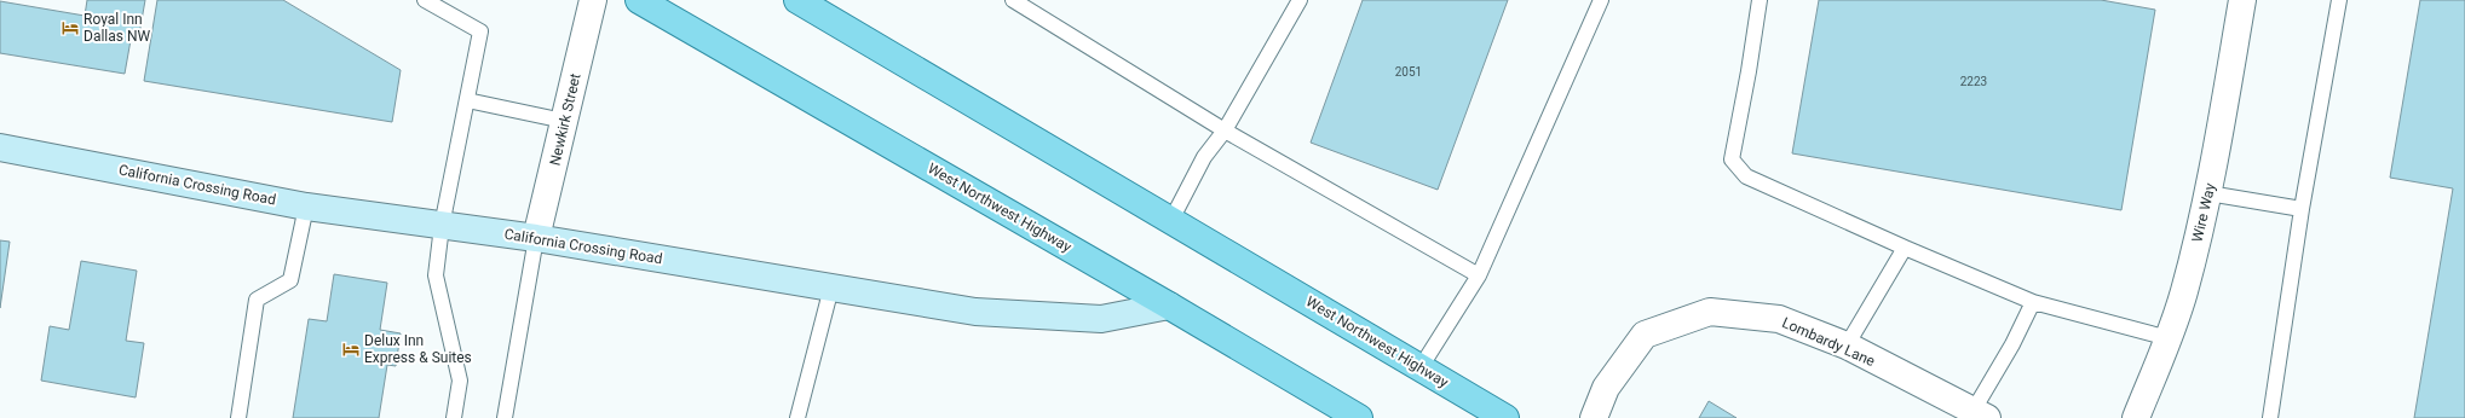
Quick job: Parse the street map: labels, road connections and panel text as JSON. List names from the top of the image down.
{
  "streets": {
    "main road": ["West Northwest Highway"],
    "street": [
      "Newkirk Street",
      "California Crossing Road",
      "Wire Way",
      "Lombardy Lane"
    ]
  },
  "crossings": [
    ["Newkirk Street", "California Crossing Road"],
    ["California Crossing Road", "West Northwest Highway"]
  ],
  "places": {
    "hotel": ["Royal Inn Dallas NW", "Delux Inn Express & Suites"]
  },
  "house_numbers": ["2051", "2223"]
}
